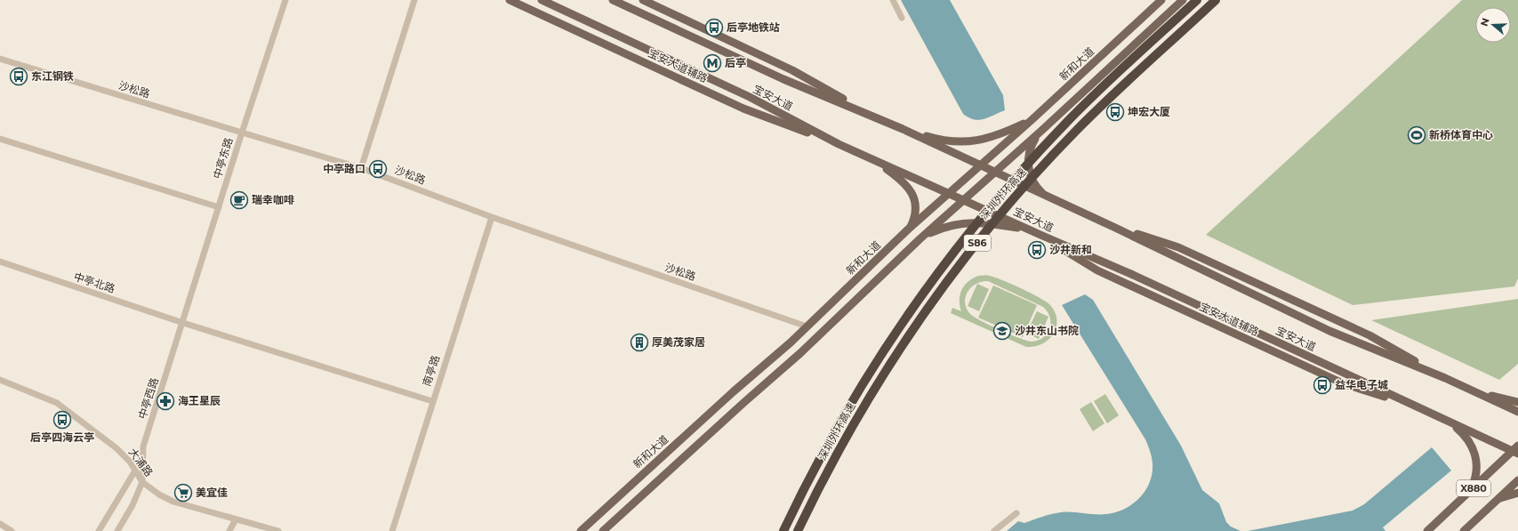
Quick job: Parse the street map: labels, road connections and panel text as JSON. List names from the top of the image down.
{
  "streets": {
    "highway": ["深圳外环高速", "S86"],
    "main road": [
      "新和大道",
      "宝安大道辅路",
      "宝安大道",
      "X880"
    ],
    "street": [
      "沙松路",
      "中亭东路",
      "中亭北路",
      "南亭路",
      "中亭西路",
      "大浦路"
    ]
  },
  "crossings": [
    ["新和大道", "沙松路"],
    ["新和大道", "宝安大道"],
    ["宝安大道辅路", "宝安大道"],
    ["沙松路", "中亭东路"],
    ["沙松路", "南亭路"],
    ["宝安大道", "X880"],
    ["中亭东路", "中亭北路"],
    ["中亭东路", "中亭西路"],
    ["中亭北路", "南亭路"],
    ["中亭北路", "中亭西路"],
    ["中亭西路", "大浦路"]
  ],
  "places": {
    "bus stop": [
      "后亭地铁站",
      "东江钢铁",
      "坤宏大厦",
      "中亭路口",
      "沙井新和",
      "益华电子城",
      "后亭四海云亭"
    ],
    "metro station": ["后亭"],
    "sports": ["新桥体育中心"],
    "cafe": ["瑞幸咖啡"],
    "school or university": ["沙井东山书院"],
    "building": ["厚美茂家居"],
    "pharmacy": ["海王星辰"],
    "supermarket": ["美宜佳"]
  },
  "north": "left"
}
